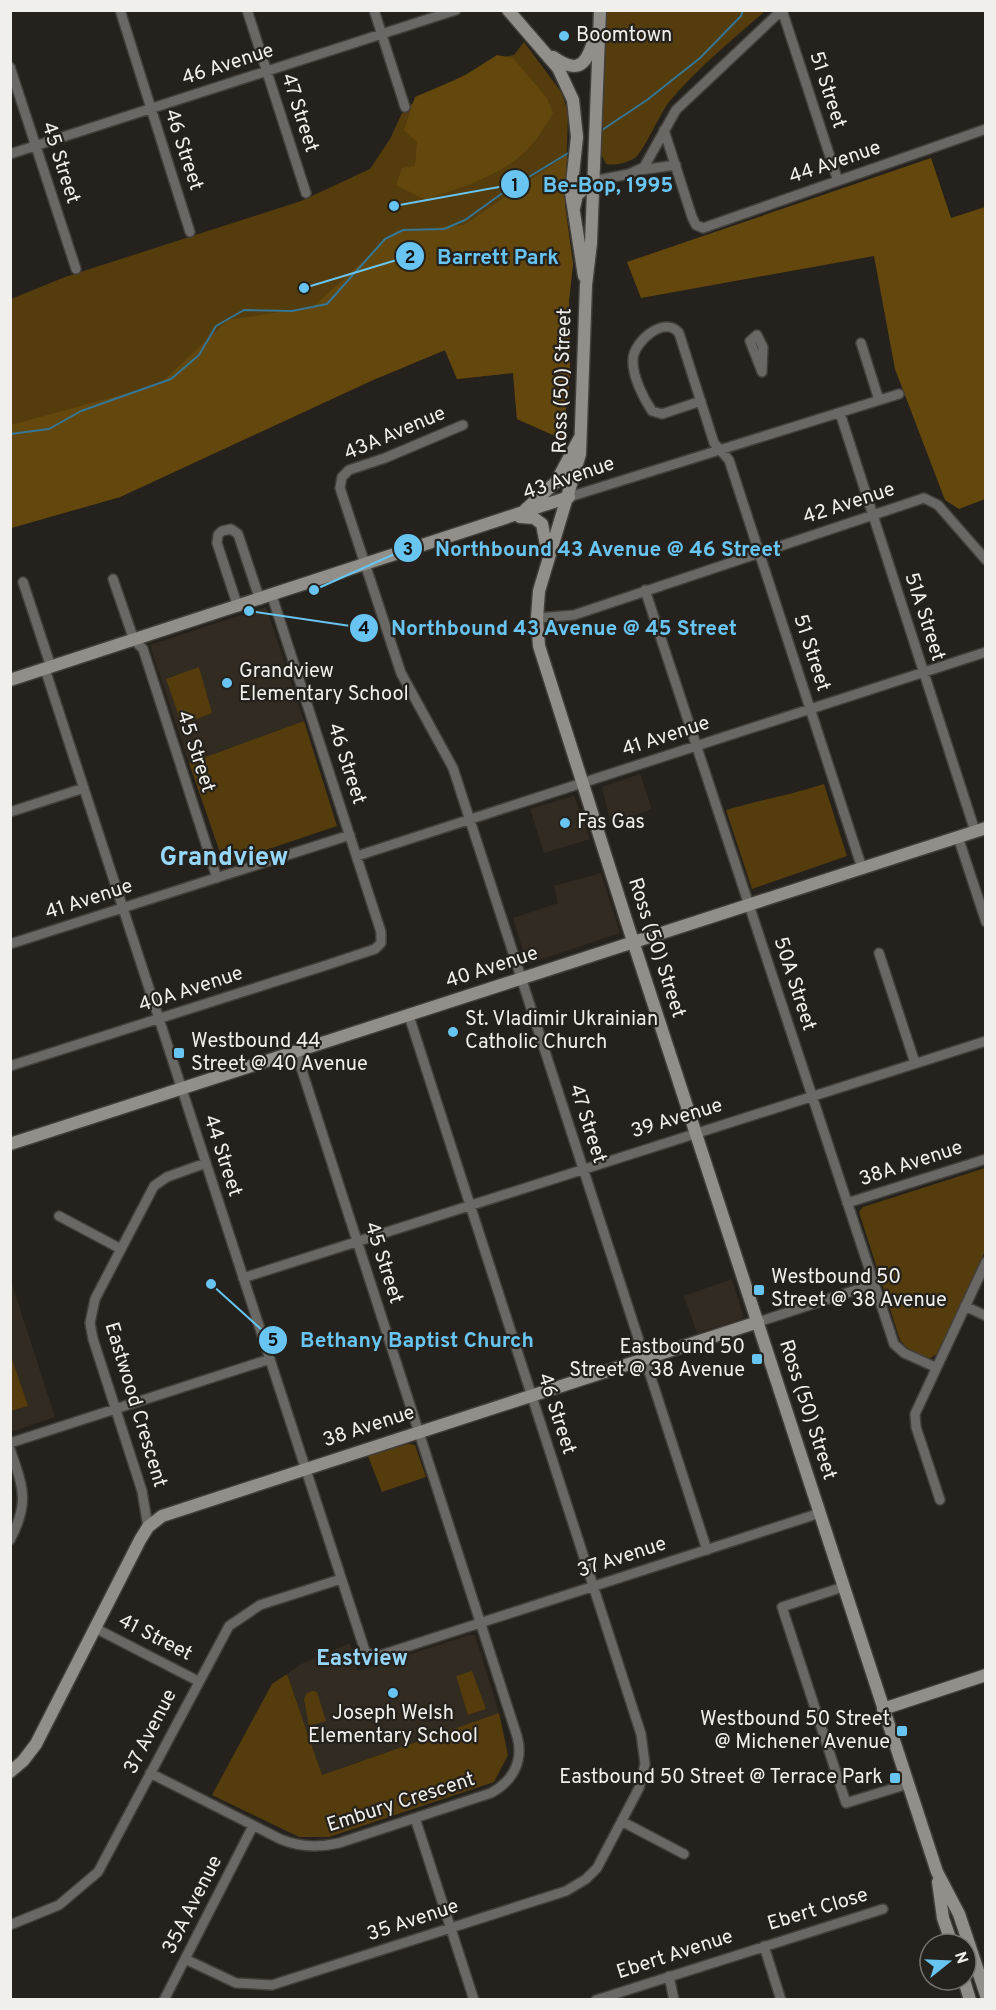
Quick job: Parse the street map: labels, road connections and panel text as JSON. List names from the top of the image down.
{
  "streets": {
    "main road": [
      "Ross (50) Street",
      "43 Avenue",
      "40 Avenue",
      "38 Avenue"
    ],
    "street": [
      "46 Avenue",
      "51 Street",
      "47 Street",
      "46 Street",
      "45 Street",
      "44 Avenue",
      "43A Avenue",
      "42 Avenue",
      "51A Street",
      "41 Avenue",
      "50A Street",
      "40A Avenue",
      "39 Avenue",
      "44 Street",
      "38A Avenue",
      "Eastwood Crescent",
      "37 Avenue",
      "41 Street",
      "Embury Crescent",
      "35A Avenue",
      "Ebert Close",
      "35 Avenue",
      "Ebert Avenue"
    ]
  },
  "crossings": [
    ["46 Avenue", "47 Street"],
    ["46 Avenue", "46 Street"],
    ["46 Avenue", "45 Street"],
    ["51 Street", "44 Avenue"],
    ["51 Street", "43 Avenue"],
    ["51 Street", "42 Avenue"],
    ["51 Street", "41 Avenue"],
    ["51 Street", "40 Avenue"],
    ["47 Street", "43A Avenue"],
    ["47 Street", "43 Avenue"],
    ["47 Street", "41 Avenue"],
    ["47 Street", "40 Avenue"],
    ["47 Street", "39 Avenue"],
    ["47 Street", "38 Avenue"],
    ["47 Street", "37 Avenue"],
    ["46 Street", "43 Avenue"],
    ["46 Street", "41 Avenue"],
    ["46 Street", "40 Avenue"],
    ["46 Street", "40A Avenue"],
    ["46 Street", "39 Avenue"],
    ["46 Street", "38 Avenue"],
    ["46 Street", "37 Avenue"],
    ["46 Street", "35 Avenue"],
    ["45 Street", "43 Avenue"],
    ["45 Street", "41 Avenue"],
    ["45 Street", "40 Avenue"],
    ["45 Street", "39 Avenue"],
    ["45 Street", "38 Avenue"],
    ["45 Street", "37 Avenue"],
    ["45 Street", "Embury Crescent"],
    ["Ross (50) Street", "43 Avenue"],
    ["Ross (50) Street", "42 Avenue"],
    ["Ross (50) Street", "41 Avenue"],
    ["Ross (50) Street", "40 Avenue"],
    ["Ross (50) Street", "39 Avenue"],
    ["Ross (50) Street", "38 Avenue"],
    ["Ross (50) Street", "37 Avenue"],
    ["43 Avenue", "51A Street"],
    ["43 Avenue", "44 Street"],
    ["42 Avenue", "51A Street"],
    ["42 Avenue", "50A Street"],
    ["51A Street", "41 Avenue"],
    ["51A Street", "40 Avenue"],
    ["41 Avenue", "50A Street"],
    ["41 Avenue", "44 Street"],
    ["40 Avenue", "50A Street"],
    ["40 Avenue", "44 Street"],
    ["50A Street", "39 Avenue"],
    ["50A Street", "38A Avenue"],
    ["50A Street", "38 Avenue"],
    ["40A Avenue", "44 Street"],
    ["39 Avenue", "44 Street"],
    ["44 Street", "Eastwood Crescent"],
    ["44 Street", "38 Avenue"],
    ["44 Street", "37 Avenue"],
    ["Eastwood Crescent", "38 Avenue"],
    ["38 Avenue", "41 Street"],
    ["37 Avenue", "41 Street"],
    ["37 Avenue", "Embury Crescent"],
    ["Embury Crescent", "35A Avenue"],
    ["35A Avenue", "35 Avenue"],
    ["Ebert Close", "Ebert Avenue"]
  ],
  "districts": ["Grandview", "Eastview"],
  "places": {
    "other": [
      "Boomtown",
      "Be-Bop, 1995",
      "Barrett Park",
      "Northbound 43 Avenue @ 46 Street",
      "Northbound 43 Avenue @ 45 Street",
      "Grandview Elementary School",
      "Fas Gas",
      "St. Vladimir Ukrainian Catholic Church",
      "Bethany Baptist Church",
      "Joseph Welsh Elementary School"
    ],
    "transit": [
      "Westbound 44 Street @ 40 Avenue",
      "Westbound 50 Street @ 38 Avenue",
      "Eastbound 50 Street @ 38 Avenue",
      "Westbound 50 Street @ Michener Avenue",
      "Eastbound 50 Street @ Terrace Park"
    ]
  },
  "north": "right"
}
